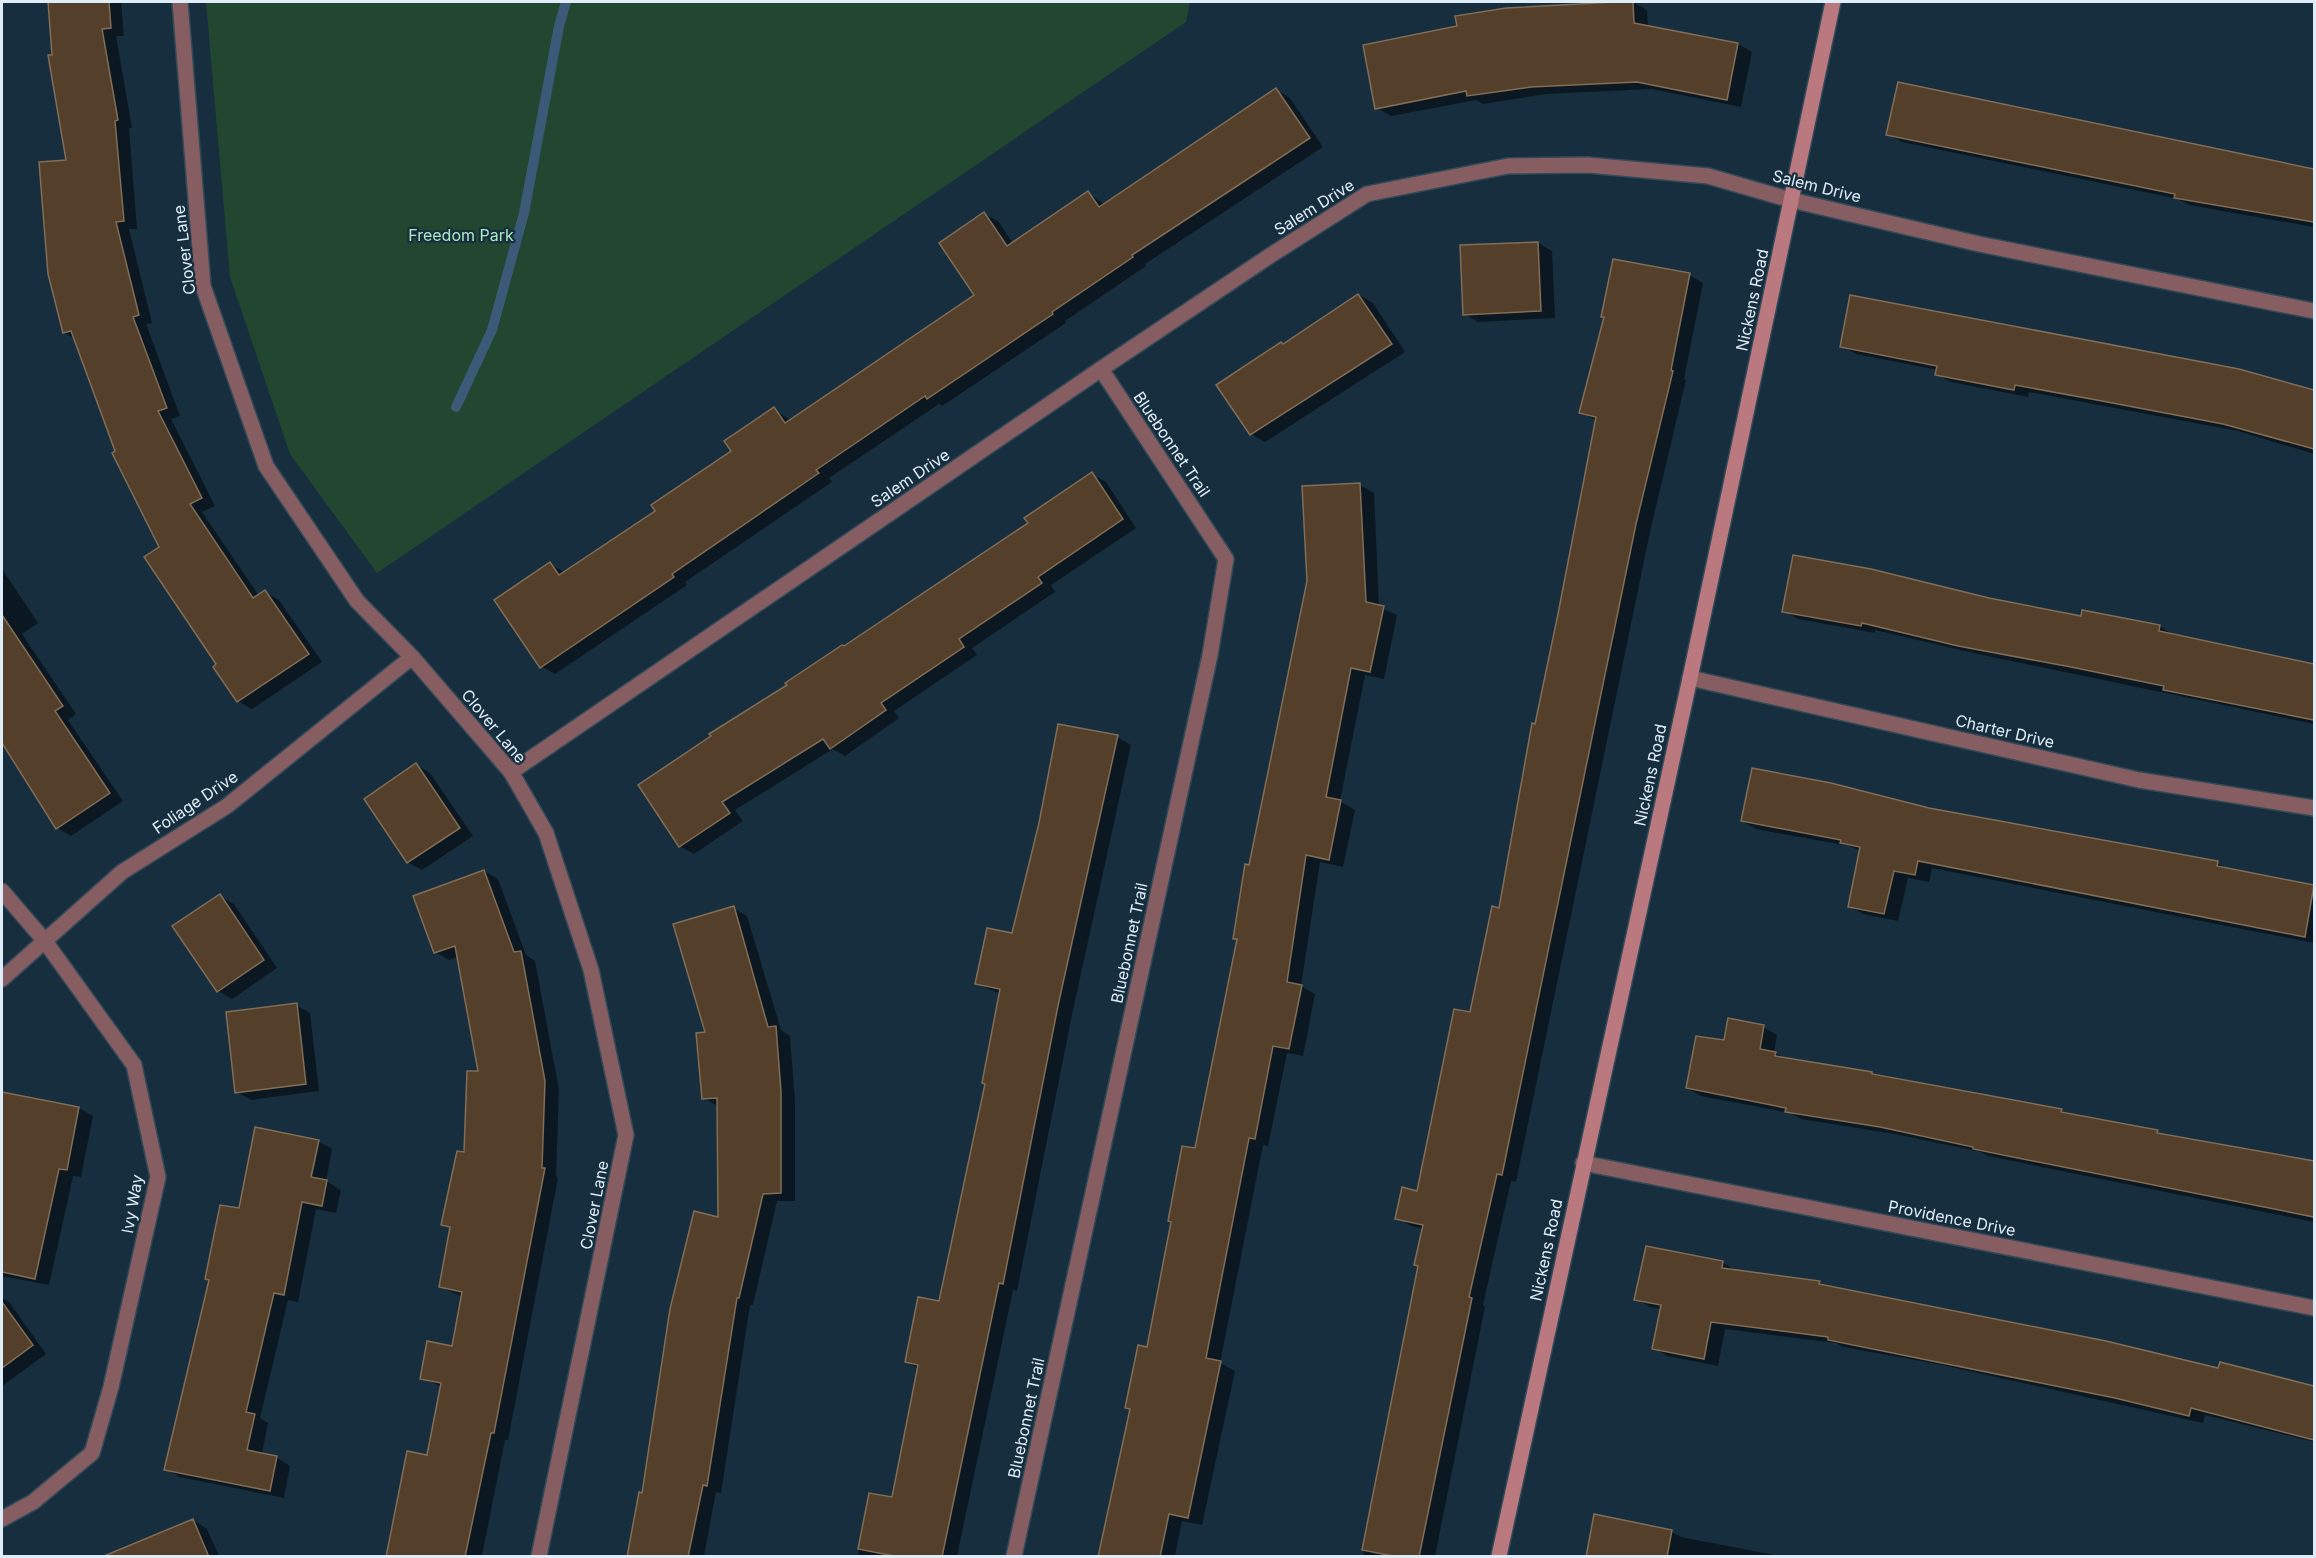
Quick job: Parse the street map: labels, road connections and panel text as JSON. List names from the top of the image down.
{
  "streets": {
    "street": [
      "Salem Drive",
      "Clover Lane",
      "Nickens Road",
      "Bluebonnet Trail",
      "Charter Drive",
      "Foliage Drive",
      "Ivy Way",
      "Providence Drive"
    ]
  },
  "crossings": [
    ["Salem Drive", "Clover Lane"],
    ["Salem Drive", "Nickens Road"],
    ["Salem Drive", "Bluebonnet Trail"],
    ["Clover Lane", "Foliage Drive"],
    ["Nickens Road", "Charter Drive"],
    ["Nickens Road", "Providence Drive"],
    ["Foliage Drive", "Ivy Way"]
  ],
  "parks": ["Freedom Park"]
}
